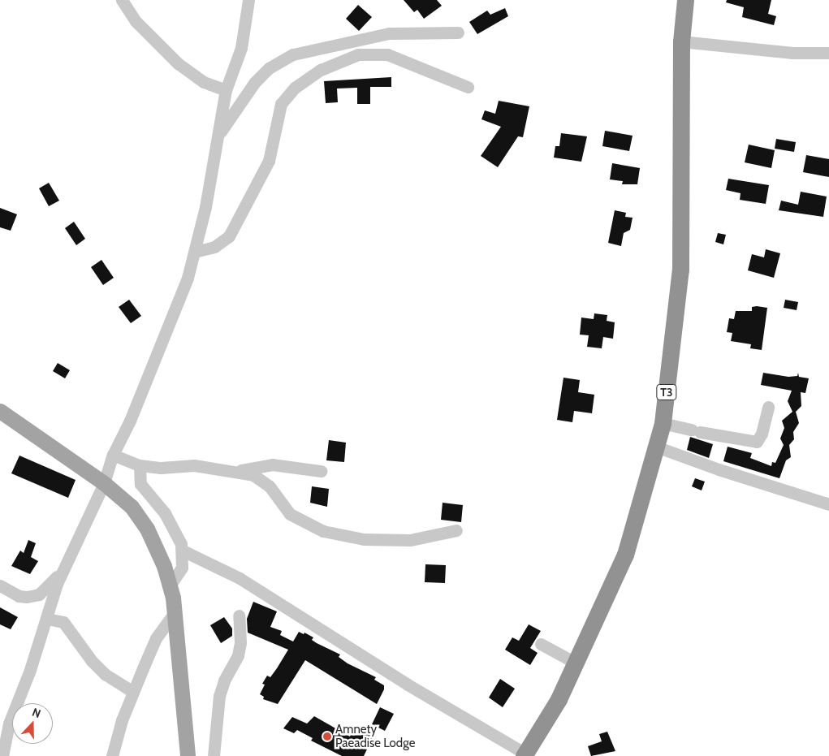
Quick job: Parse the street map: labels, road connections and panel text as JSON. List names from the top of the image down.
{
  "streets": {
    "highway": ["T3"]
  },
  "places": ["Amnety Paeadise Lodge"],
  "north": "top"
}
